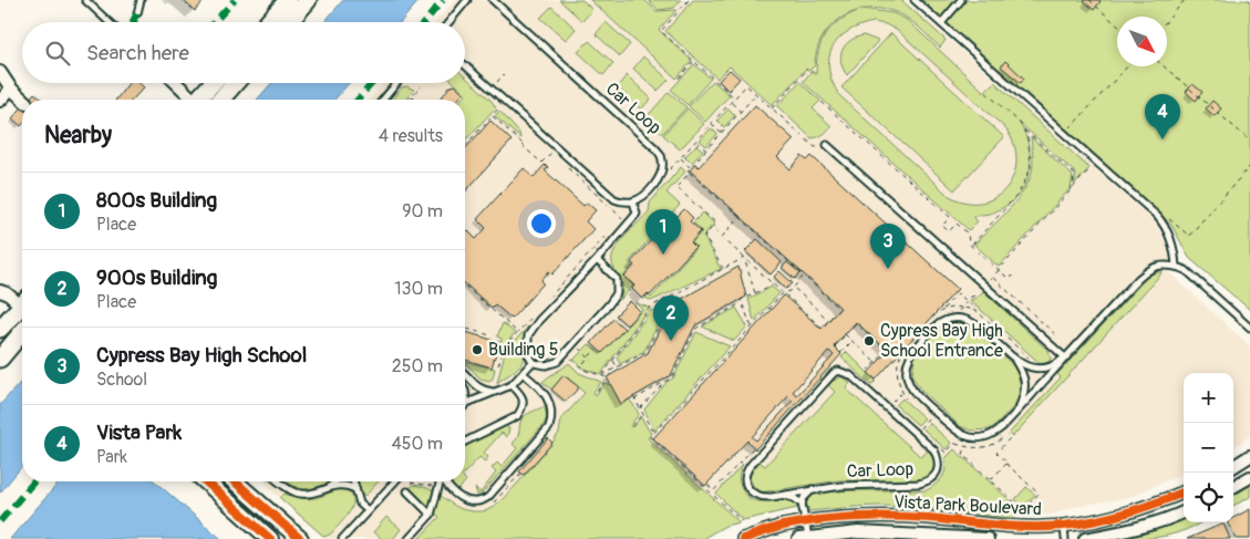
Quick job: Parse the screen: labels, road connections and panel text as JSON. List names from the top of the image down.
{
  "streets": {
    "street": ["Vista Park Boulevard"],
    "lane": ["Car Loop"]
  },
  "places": ["Cypress Bay High School Entrance", "Building 5"],
  "north": "bottom right",
  "page": {
    "search": "Search here",
    "pins": [
      "4",
      "1",
      "3",
      "2"
    ],
    "heading": ["Nearby", "4 results"],
    "list": [
      {
        "mark": "1",
        "name": "800s Building",
        "note": "Place",
        "value": "90 m"
      },
      {
        "mark": "2",
        "name": "900s Building",
        "note": "Place",
        "value": "130 m"
      },
      {
        "mark": "3",
        "name": "Cypress Bay High School",
        "note": "School",
        "value": "250 m"
      },
      {
        "mark": "4",
        "name": "Vista Park",
        "note": "Park",
        "value": "450 m"
      }
    ],
    "map_buttons": ["+", "−"]
  }
}
